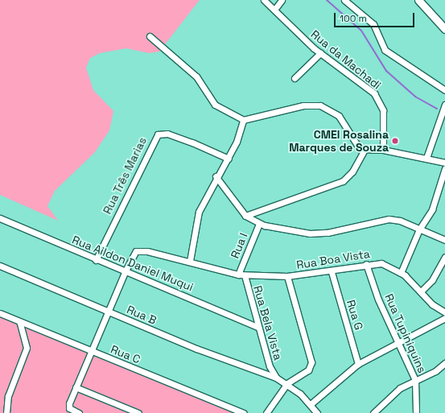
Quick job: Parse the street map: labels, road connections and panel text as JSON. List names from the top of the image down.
{
  "streets": {
    "street": [
      "Rua da Machadi",
      "Rua Três Marias",
      "Rua I",
      "Rua Boa Vista",
      "Rua Aildon Daniel Muqui",
      "Rua B",
      "Rua G",
      "Rua Bela Vista",
      "Rua Tupiniquins",
      "Rua C"
    ]
  },
  "crossings": [
    ["Rua Três Marias", "Rua Aildon Daniel Muqui"],
    ["Rua I", "Rua Boa Vista"],
    ["Rua I", "Rua Bela Vista"],
    ["Rua Boa Vista", "Rua Aildon Daniel Muqui"],
    ["Rua Boa Vista", "Rua G"],
    ["Rua Boa Vista", "Rua Bela Vista"],
    ["Rua Boa Vista", "Rua Tupiniquins"],
    ["Rua Aildon Daniel Muqui", "Rua Bela Vista"],
    ["Rua B", "Rua Bela Vista"]
  ],
  "places": ["CMEI Rosalina Marques de Souza"],
  "scale_bar": "100 m"
}
